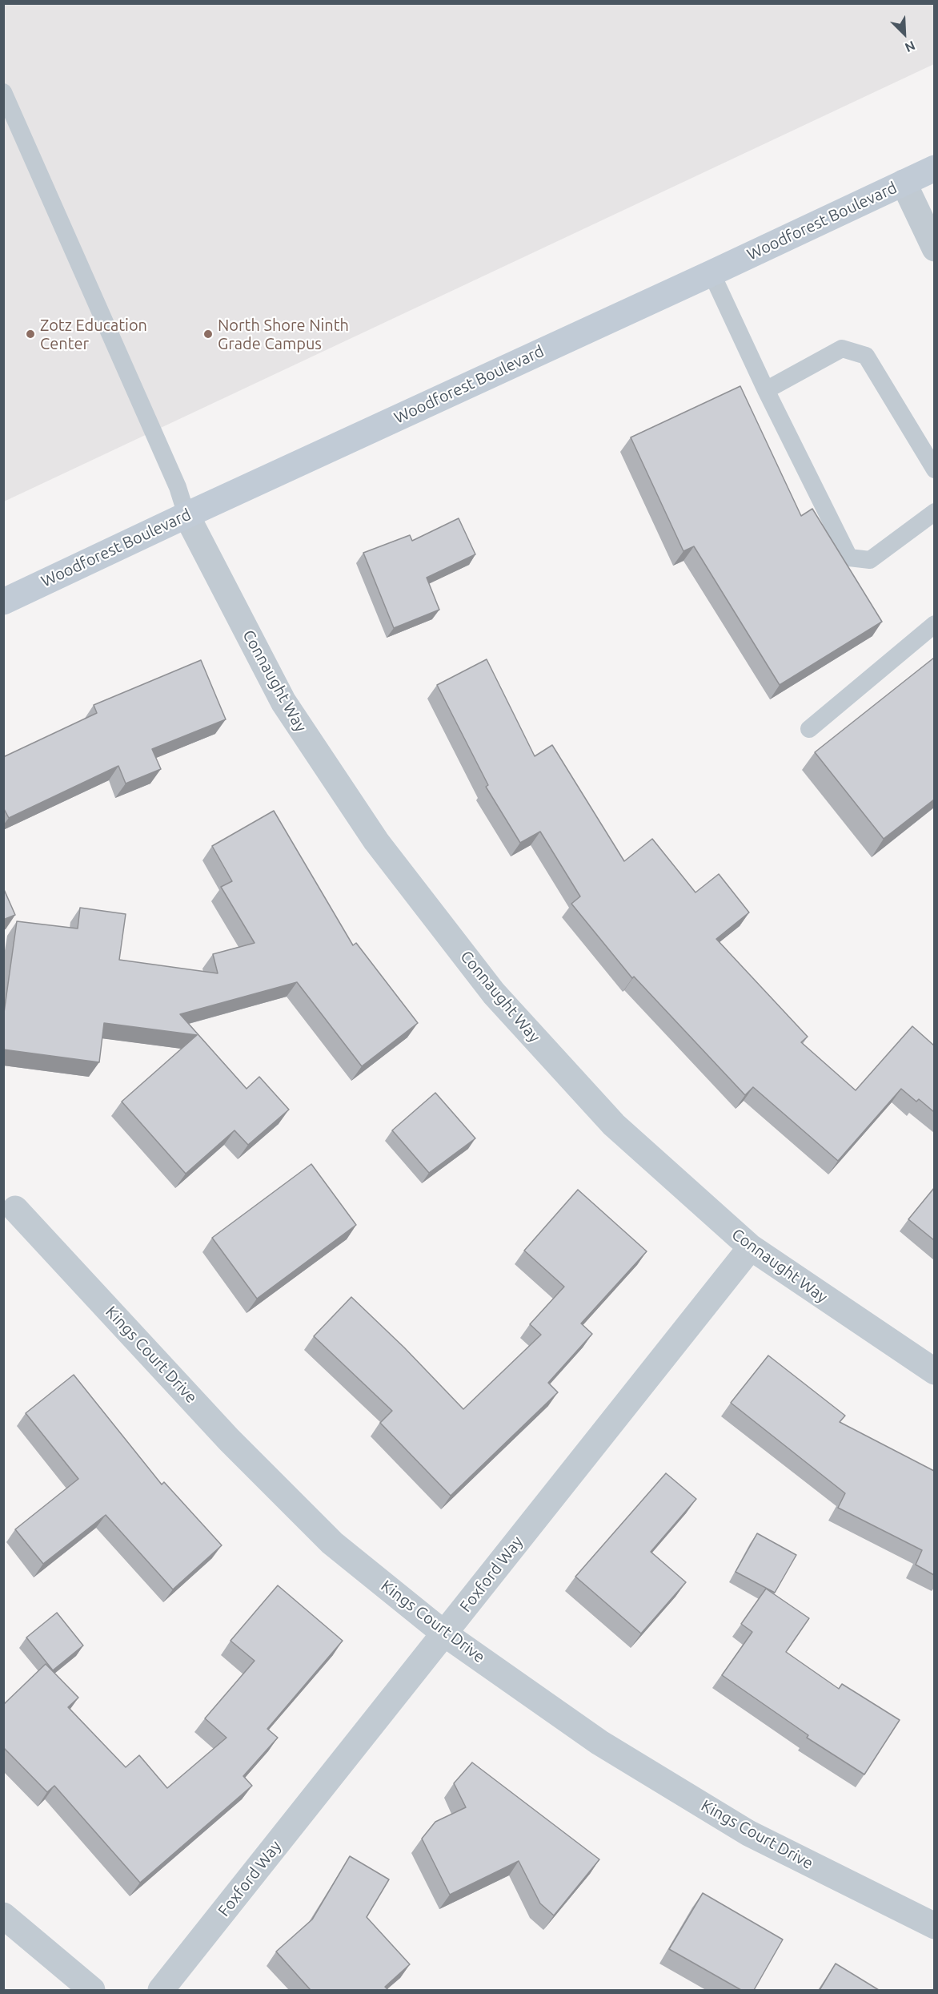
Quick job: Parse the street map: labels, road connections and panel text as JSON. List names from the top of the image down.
{
  "streets": {
    "main road": ["Woodforest Boulevard"],
    "street": ["Connaught Way", "Kings Court Drive", "Foxford Way"]
  },
  "crossings": [
    ["Woodforest Boulevard", "Connaught Way"],
    ["Connaught Way", "Foxford Way"],
    ["Kings Court Drive", "Foxford Way"]
  ],
  "places": ["Zotz Education Center", "North Shore Ninth Grade Campus"],
  "north": "bottom right"
}
